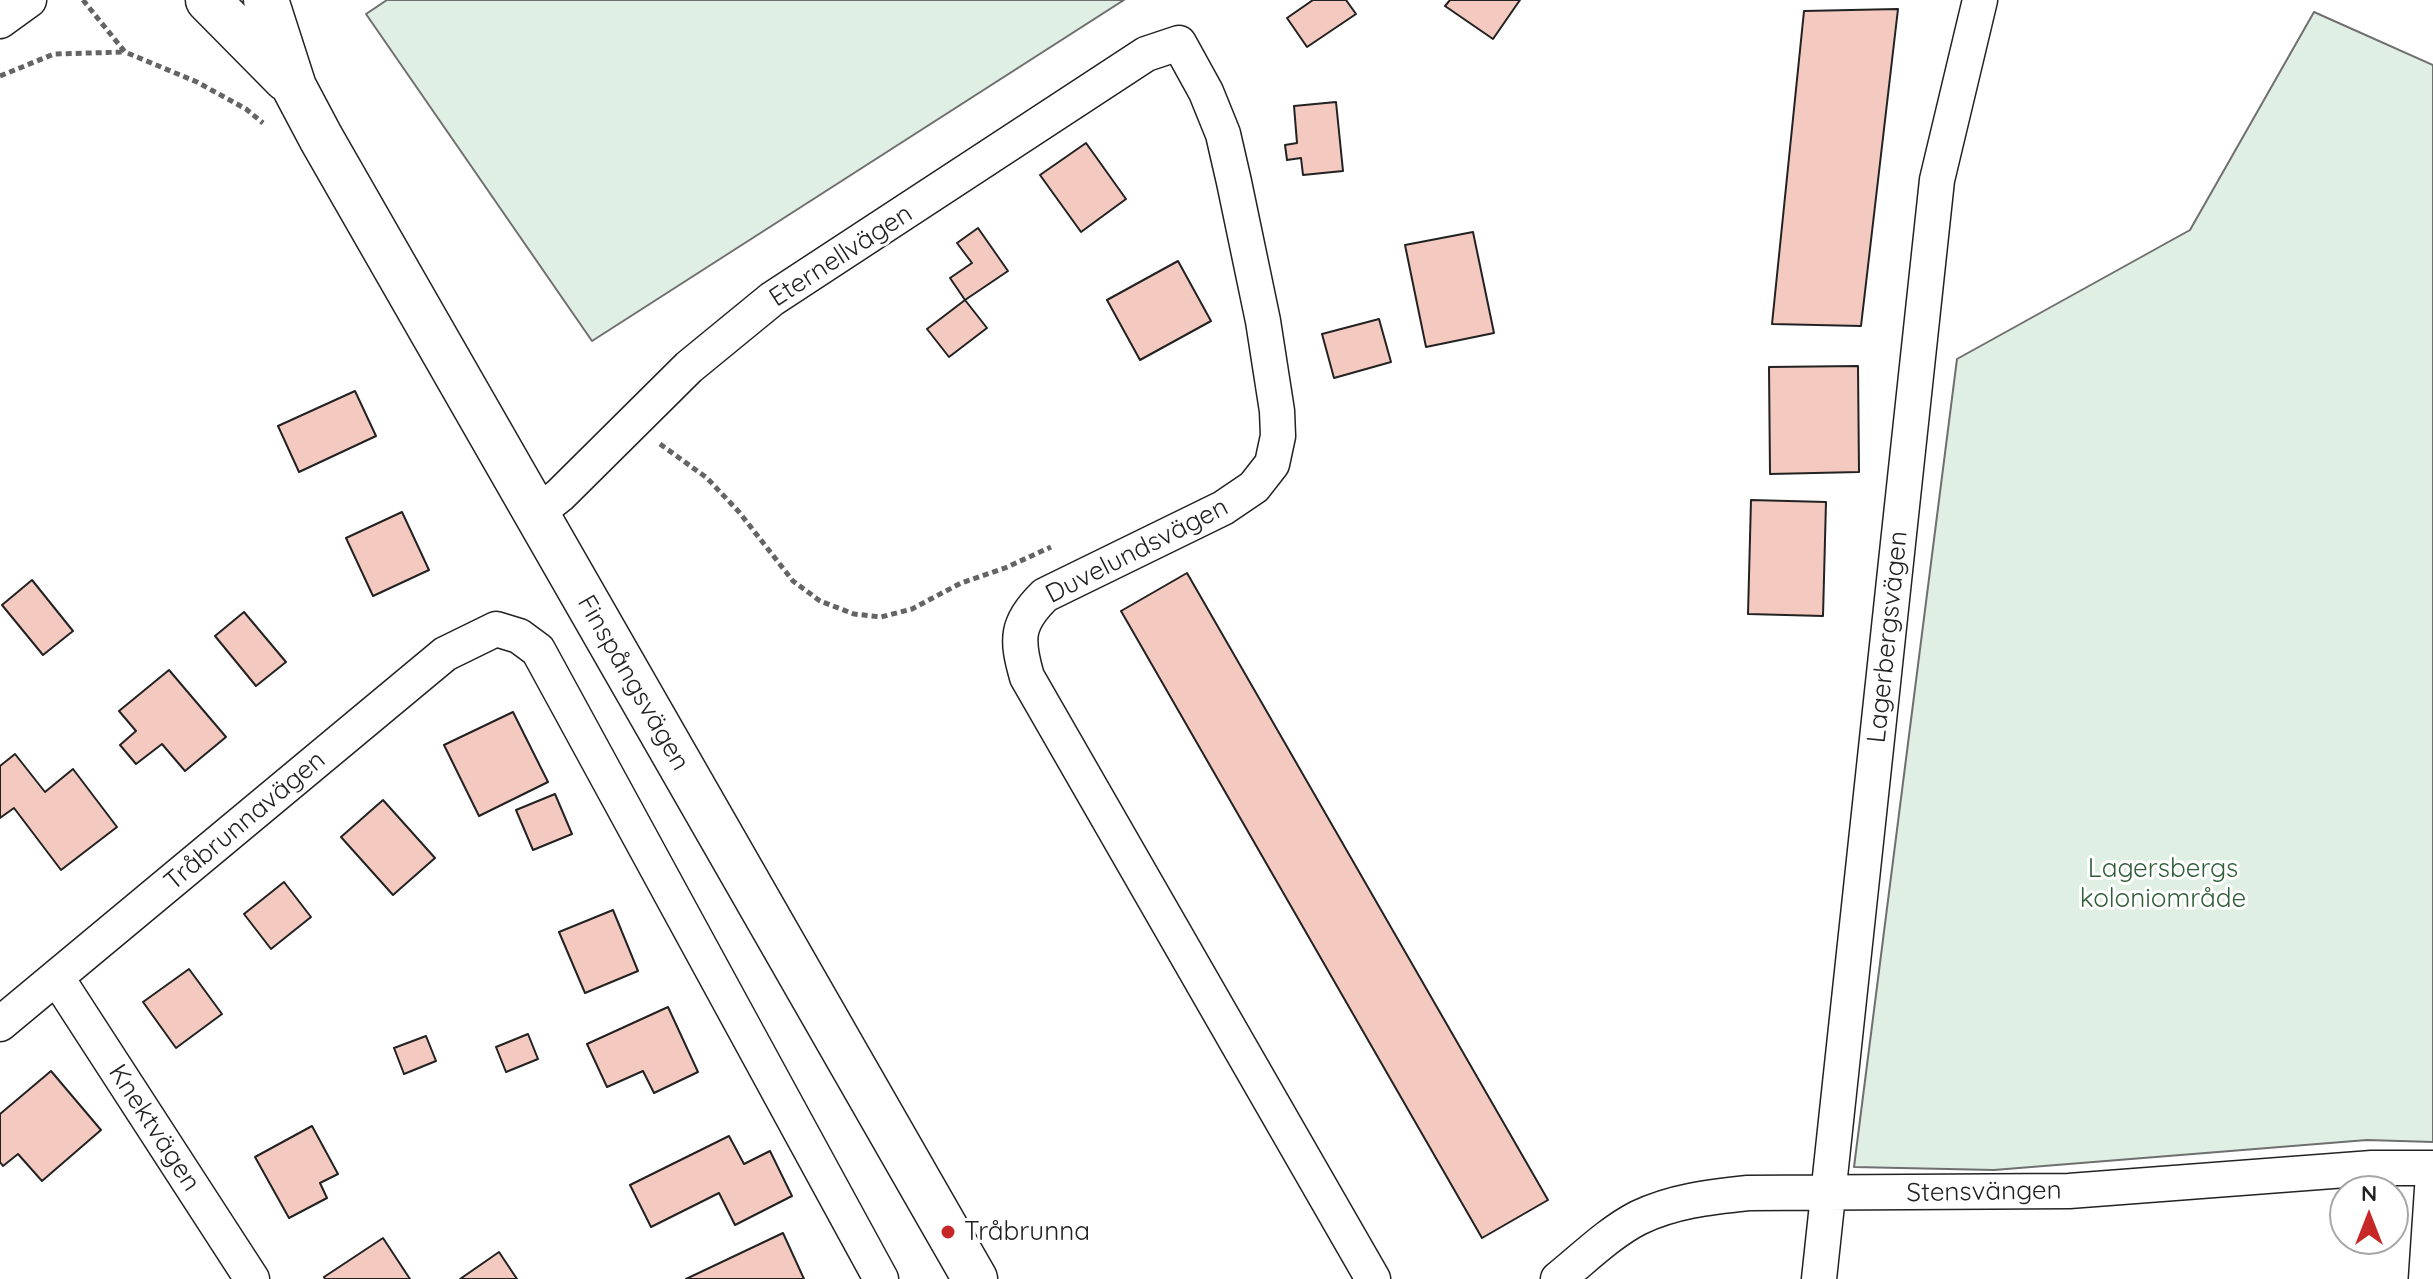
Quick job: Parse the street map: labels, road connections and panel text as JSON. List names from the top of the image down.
{
  "streets": {
    "main road": ["Finspångsvägen"],
    "street": [
      "Eternellvägen",
      "Duvelundsvägen",
      "Lagerbergsvägen",
      "Tråbrunnavägen",
      "Knektvägen",
      "Stensvängen"
    ]
  },
  "crossings": [
    ["Eternellvägen", "Duvelundsvägen"],
    ["Eternellvägen", "Finspångsvägen"],
    ["Lagerbergsvägen", "Stensvängen"],
    ["Tråbrunnavägen", "Knektvägen"]
  ],
  "parks": ["Lagersbergs koloniområde"],
  "places": ["Tråbrunna"],
  "north": "top"
}
